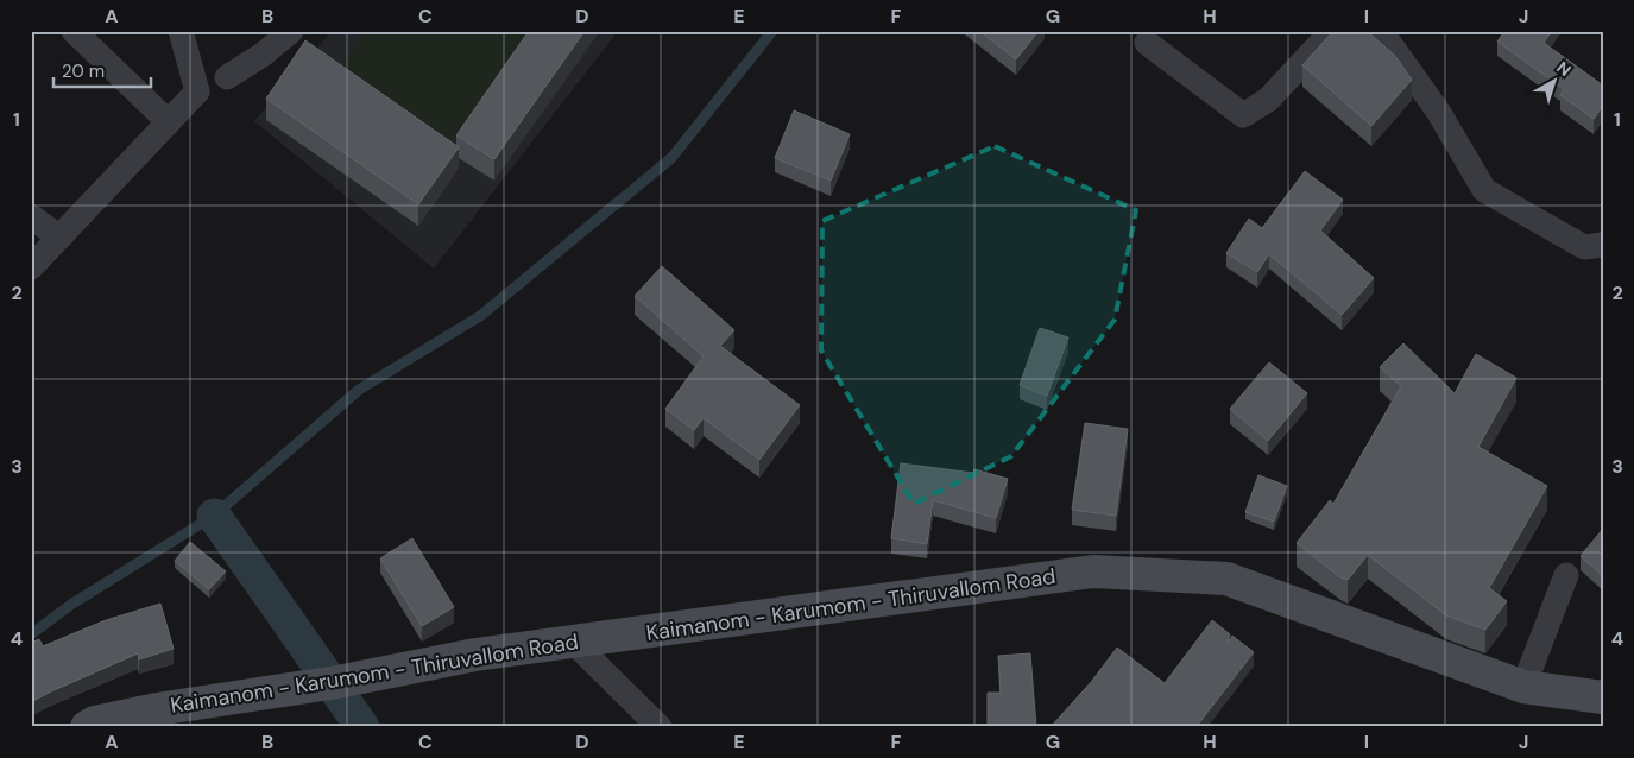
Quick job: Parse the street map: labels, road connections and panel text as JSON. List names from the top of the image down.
{
  "streets": {
    "main road": ["Kaimanom - Karumom - Thiruvallom Road"]
  },
  "scale_bar": "20 m",
  "north": "top right",
  "grid": {
    "columns": [
      "A",
      "B",
      "C",
      "D",
      "E",
      "F",
      "G",
      "H",
      "I",
      "J"
    ],
    "rows": [
      "1",
      "2",
      "3",
      "4"
    ]
  }
}
